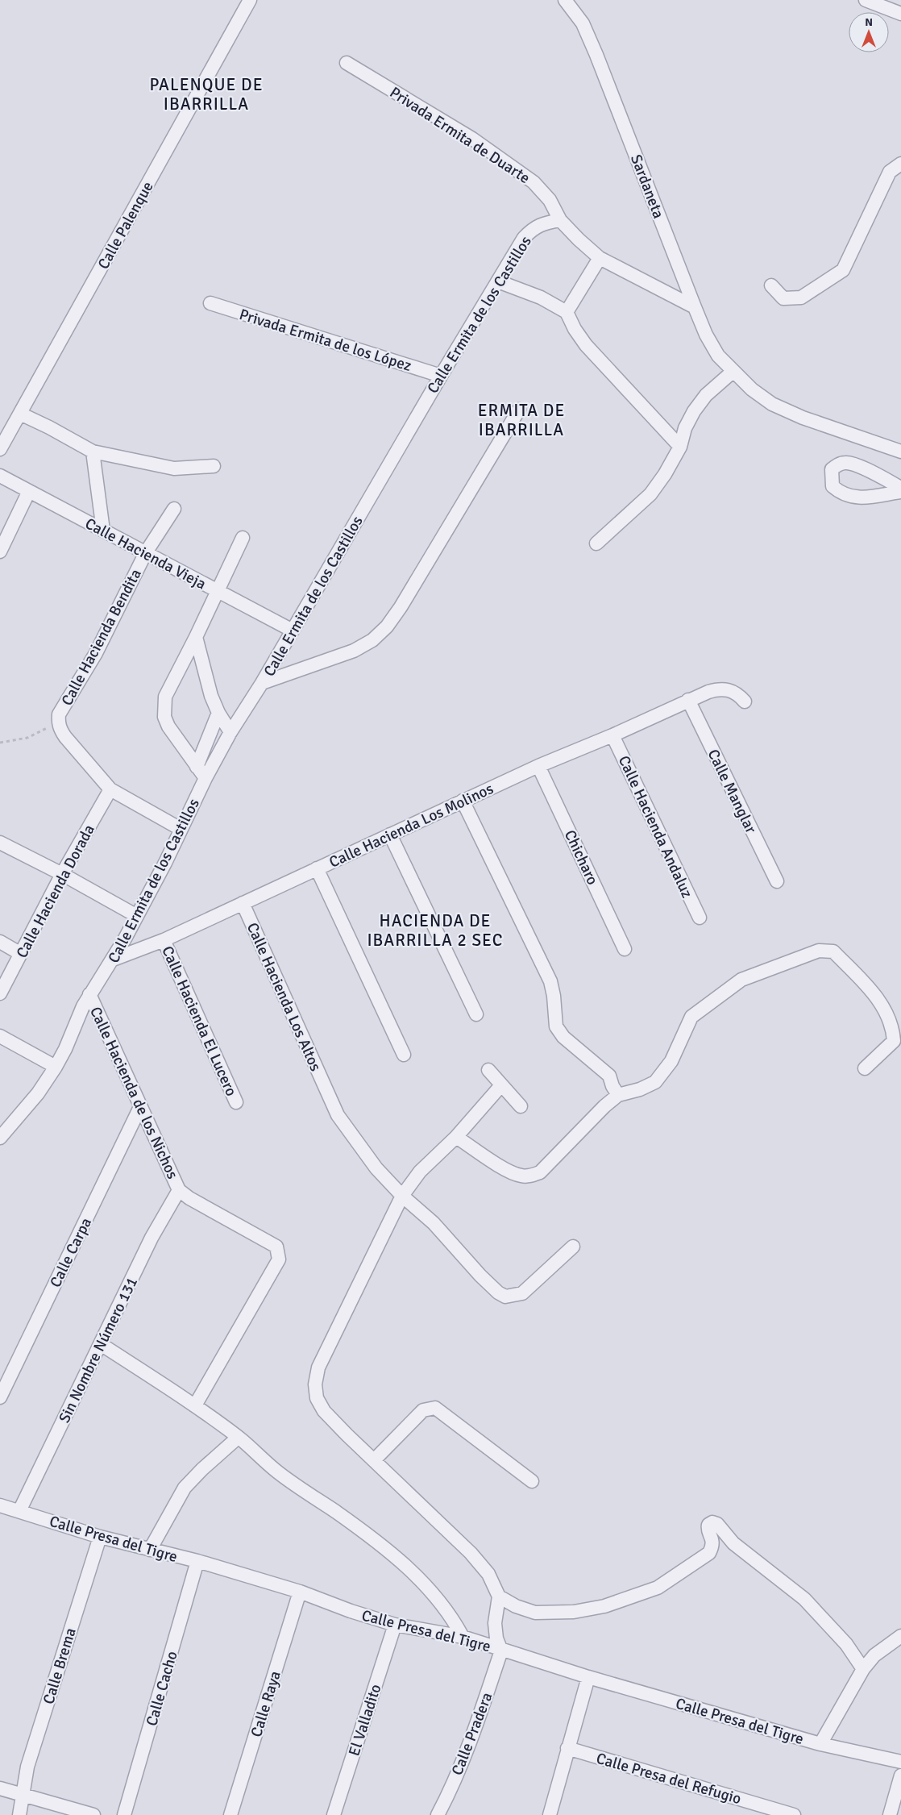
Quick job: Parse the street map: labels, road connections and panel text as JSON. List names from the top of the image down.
{
  "streets": {
    "street": [
      "Privada Ermita de Duarte",
      "Sardaneta",
      "Calle Palenque",
      "Calle Ermita de los Castillos",
      "Privada Ermita de los López",
      "Calle Hacienda Vieja",
      "Calle Hacienda Bendita",
      "Calle Manglar",
      "Calle Hacienda Los Molinos",
      "Calle Hacienda Andaluz",
      "Chicharo",
      "Calle Hacienda Dorada",
      "Calle Hacienda Los Altos",
      "Calle Hacienda El Lucero",
      "Calle Hacienda de los Nichos",
      "Calle Carpa",
      "Sin Nombre Número 131",
      "Calle Presa del Tigre",
      "Calle Brema",
      "Calle Cacho",
      "Calle Raya",
      "El Valladito",
      "Calle Pradera",
      "Calle Presa del Refugio"
    ]
  },
  "crossings": [
    ["Privada Ermita de Duarte", "Sardaneta"],
    ["Privada Ermita de Duarte", "Calle Ermita de los Castillos"],
    ["Calle Ermita de los Castillos", "Privada Ermita de los López"],
    ["Calle Ermita de los Castillos", "Calle Hacienda Vieja"],
    ["Calle Ermita de los Castillos", "Calle Hacienda Los Molinos"],
    ["Calle Ermita de los Castillos", "Calle Hacienda de los Nichos"],
    ["Calle Hacienda Vieja", "Calle Hacienda Bendita"],
    ["Calle Manglar", "Calle Hacienda Los Molinos"],
    ["Calle Hacienda Los Molinos", "Calle Hacienda Andaluz"],
    ["Calle Hacienda Los Molinos", "Chicharo"],
    ["Calle Hacienda Los Molinos", "Calle Hacienda Los Altos"],
    ["Calle Hacienda Los Molinos", "Calle Hacienda El Lucero"],
    ["Calle Hacienda de los Nichos", "Calle Carpa"],
    ["Calle Hacienda de los Nichos", "Sin Nombre Número 131"],
    ["Sin Nombre Número 131", "Calle Presa del Tigre"],
    ["Calle Presa del Tigre", "Calle Brema"],
    ["Calle Presa del Tigre", "Calle Cacho"],
    ["Calle Presa del Tigre", "Calle Raya"],
    ["Calle Presa del Tigre", "El Valladito"],
    ["Calle Presa del Tigre", "Calle Pradera"]
  ],
  "districts": ["PALENQUE DE IBARRILLA", "ERMITA DE IBARRILLA", "HACIENDA DE IBARRILLA 2 SEC"],
  "north": "top"
}
